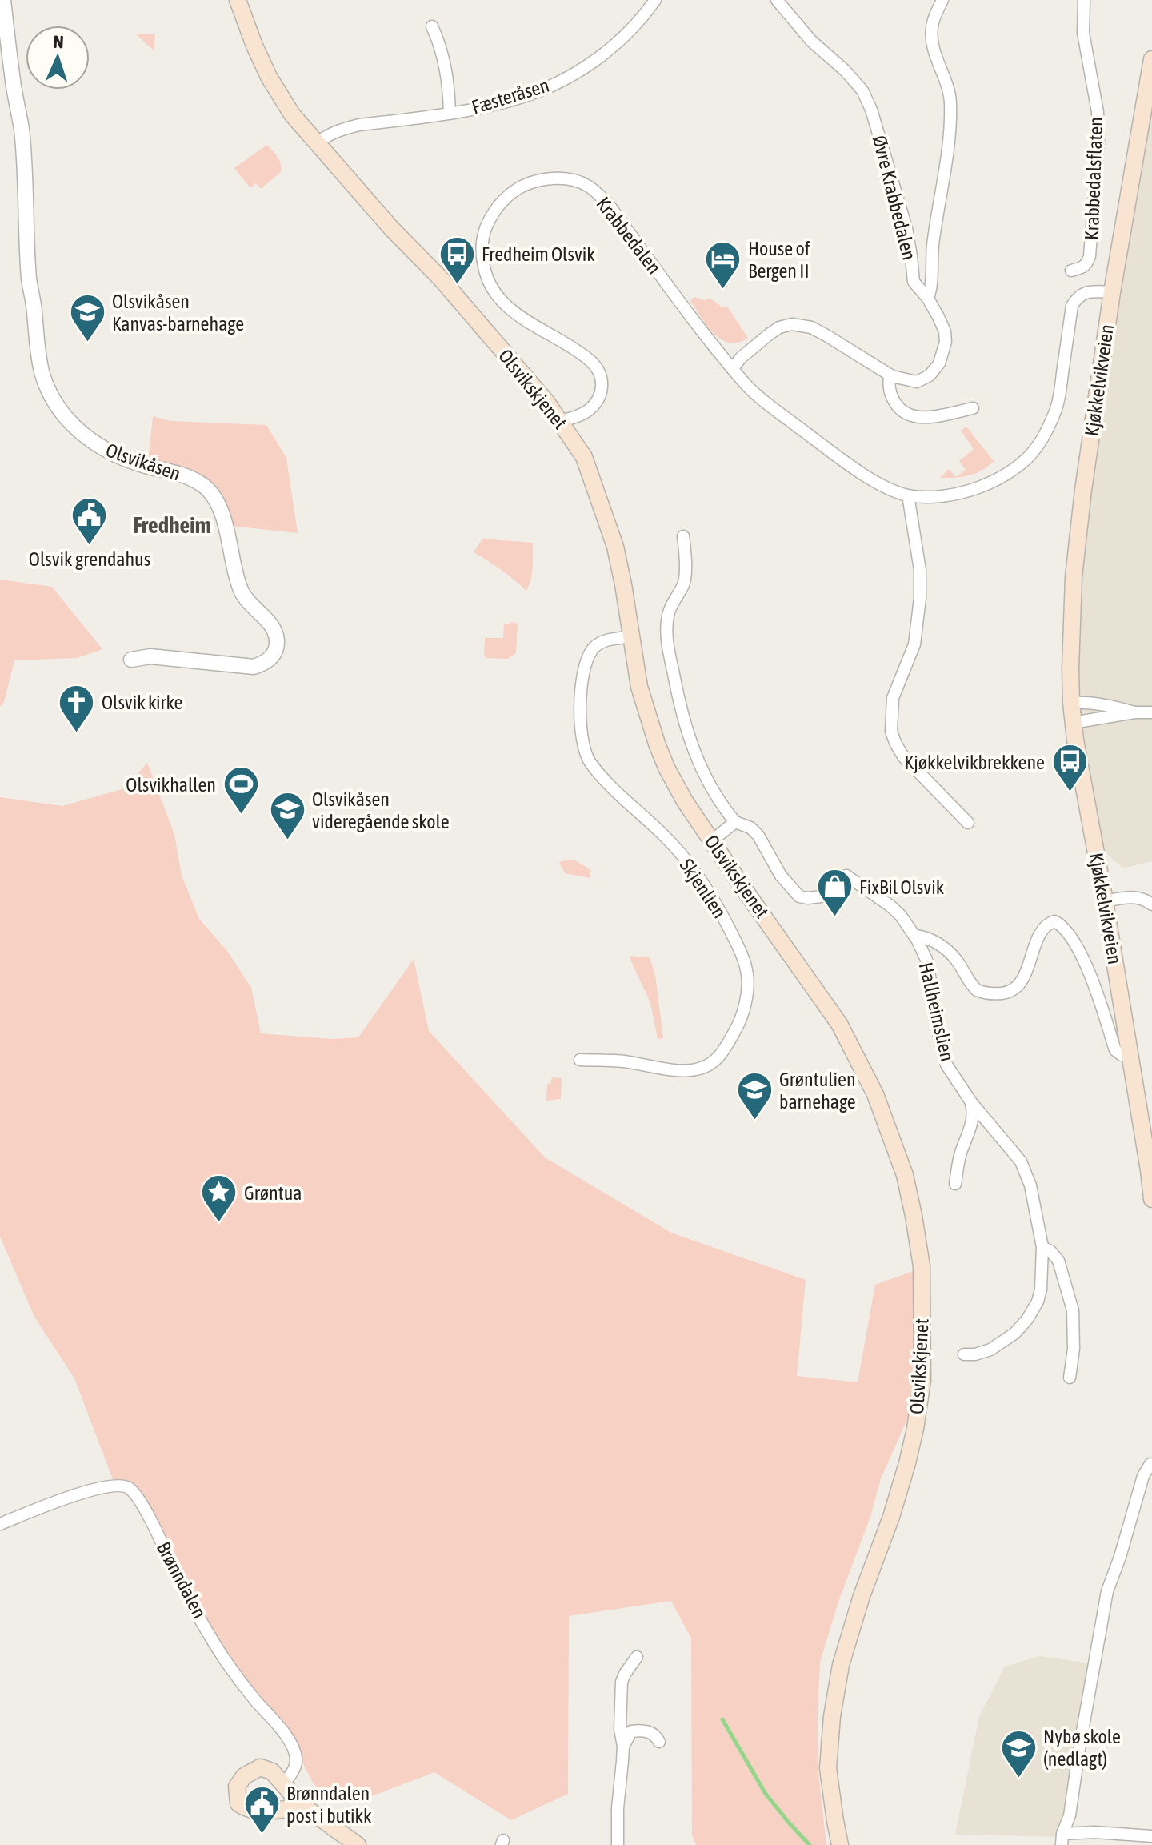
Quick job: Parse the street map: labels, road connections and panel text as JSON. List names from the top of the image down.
{
  "streets": {
    "main road": ["Kjøkkelvikveien", "Olsvikskjenet"],
    "street": [
      "Fæsteråsen",
      "Krabbedalsflaten",
      "Øvre Krabbedalen",
      "Krabbedalen",
      "Olsvikåsen",
      "Skjenlien",
      "Hallheimslien",
      "Brønndalen"
    ]
  },
  "crossings": [
    ["Fæsteråsen", "Olsvikskjenet"],
    ["Øvre Krabbedalen", "Krabbedalen"],
    ["Krabbedalen", "Kjøkkelvikveien"],
    ["Krabbedalen", "Olsvikskjenet"],
    ["Kjøkkelvikveien", "Hallheimslien"],
    ["Olsvikskjenet", "Skjenlien"]
  ],
  "districts": ["Fredheim"],
  "places": {
    "bus stop": ["Fredheim Olsvik", "Kjøkkelvikbrekkene"],
    "hotel": ["House of Bergen II"],
    "school or university": [
      "Olsvikåsen Kanvas-barnehage",
      "Olsvikåsen videregående skole",
      "Grøntulien barnehage",
      "Nybø skole (nedlagt)"
    ],
    "public building": ["Olsvik grendahus", "Brønndalen post i butikk"],
    "church": ["Olsvik kirke"],
    "sports": ["Olsvikhallen"],
    "shop": ["FixBil Olsvik"],
    "place": ["Grøntua"]
  },
  "north": "top"
}
